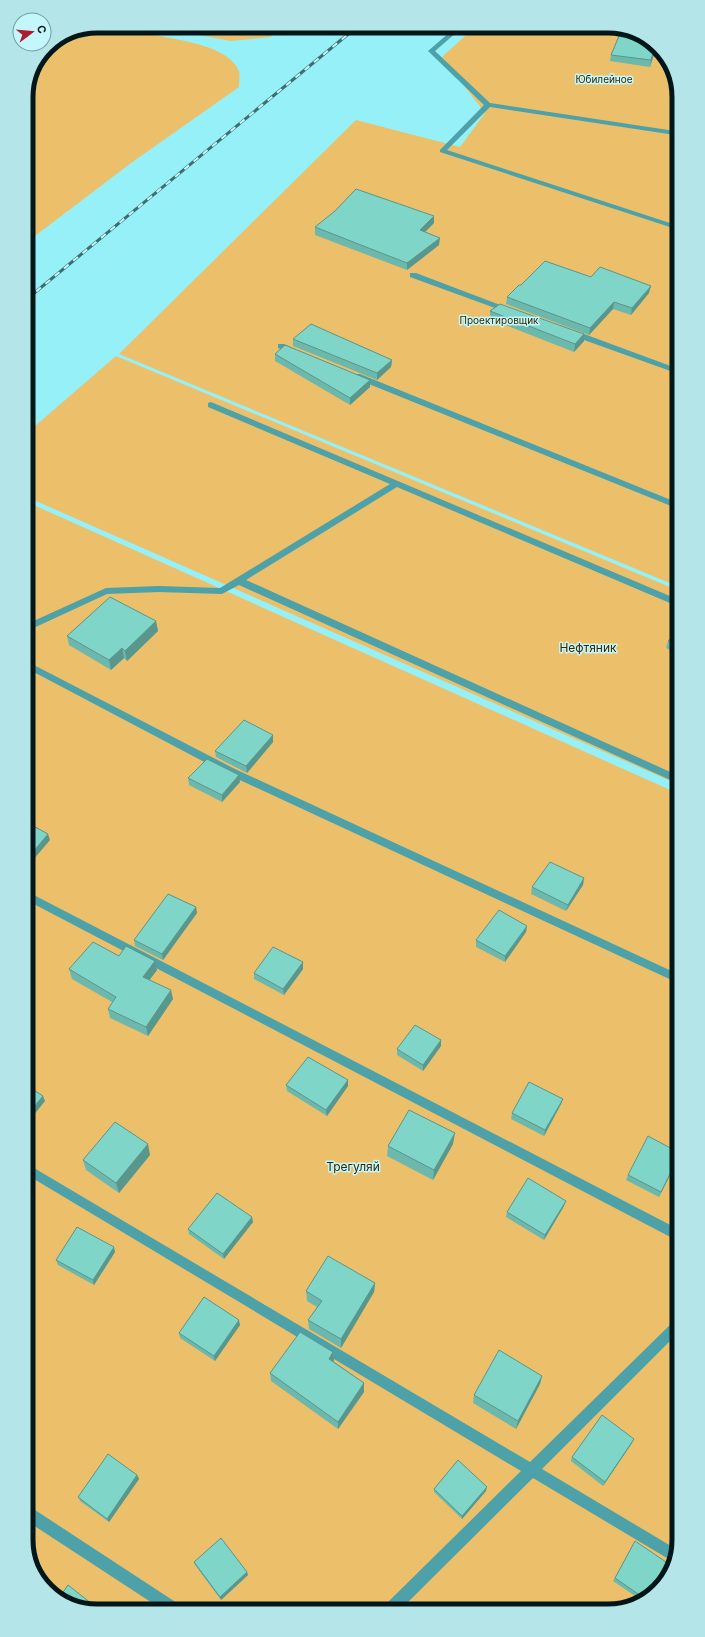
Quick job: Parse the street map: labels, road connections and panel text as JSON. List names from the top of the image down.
{
  "parks": [
    "Юбилейное",
    "Проектировщик",
    "Нефтяник",
    "Трегуляй"
  ],
  "north": "right"
}
